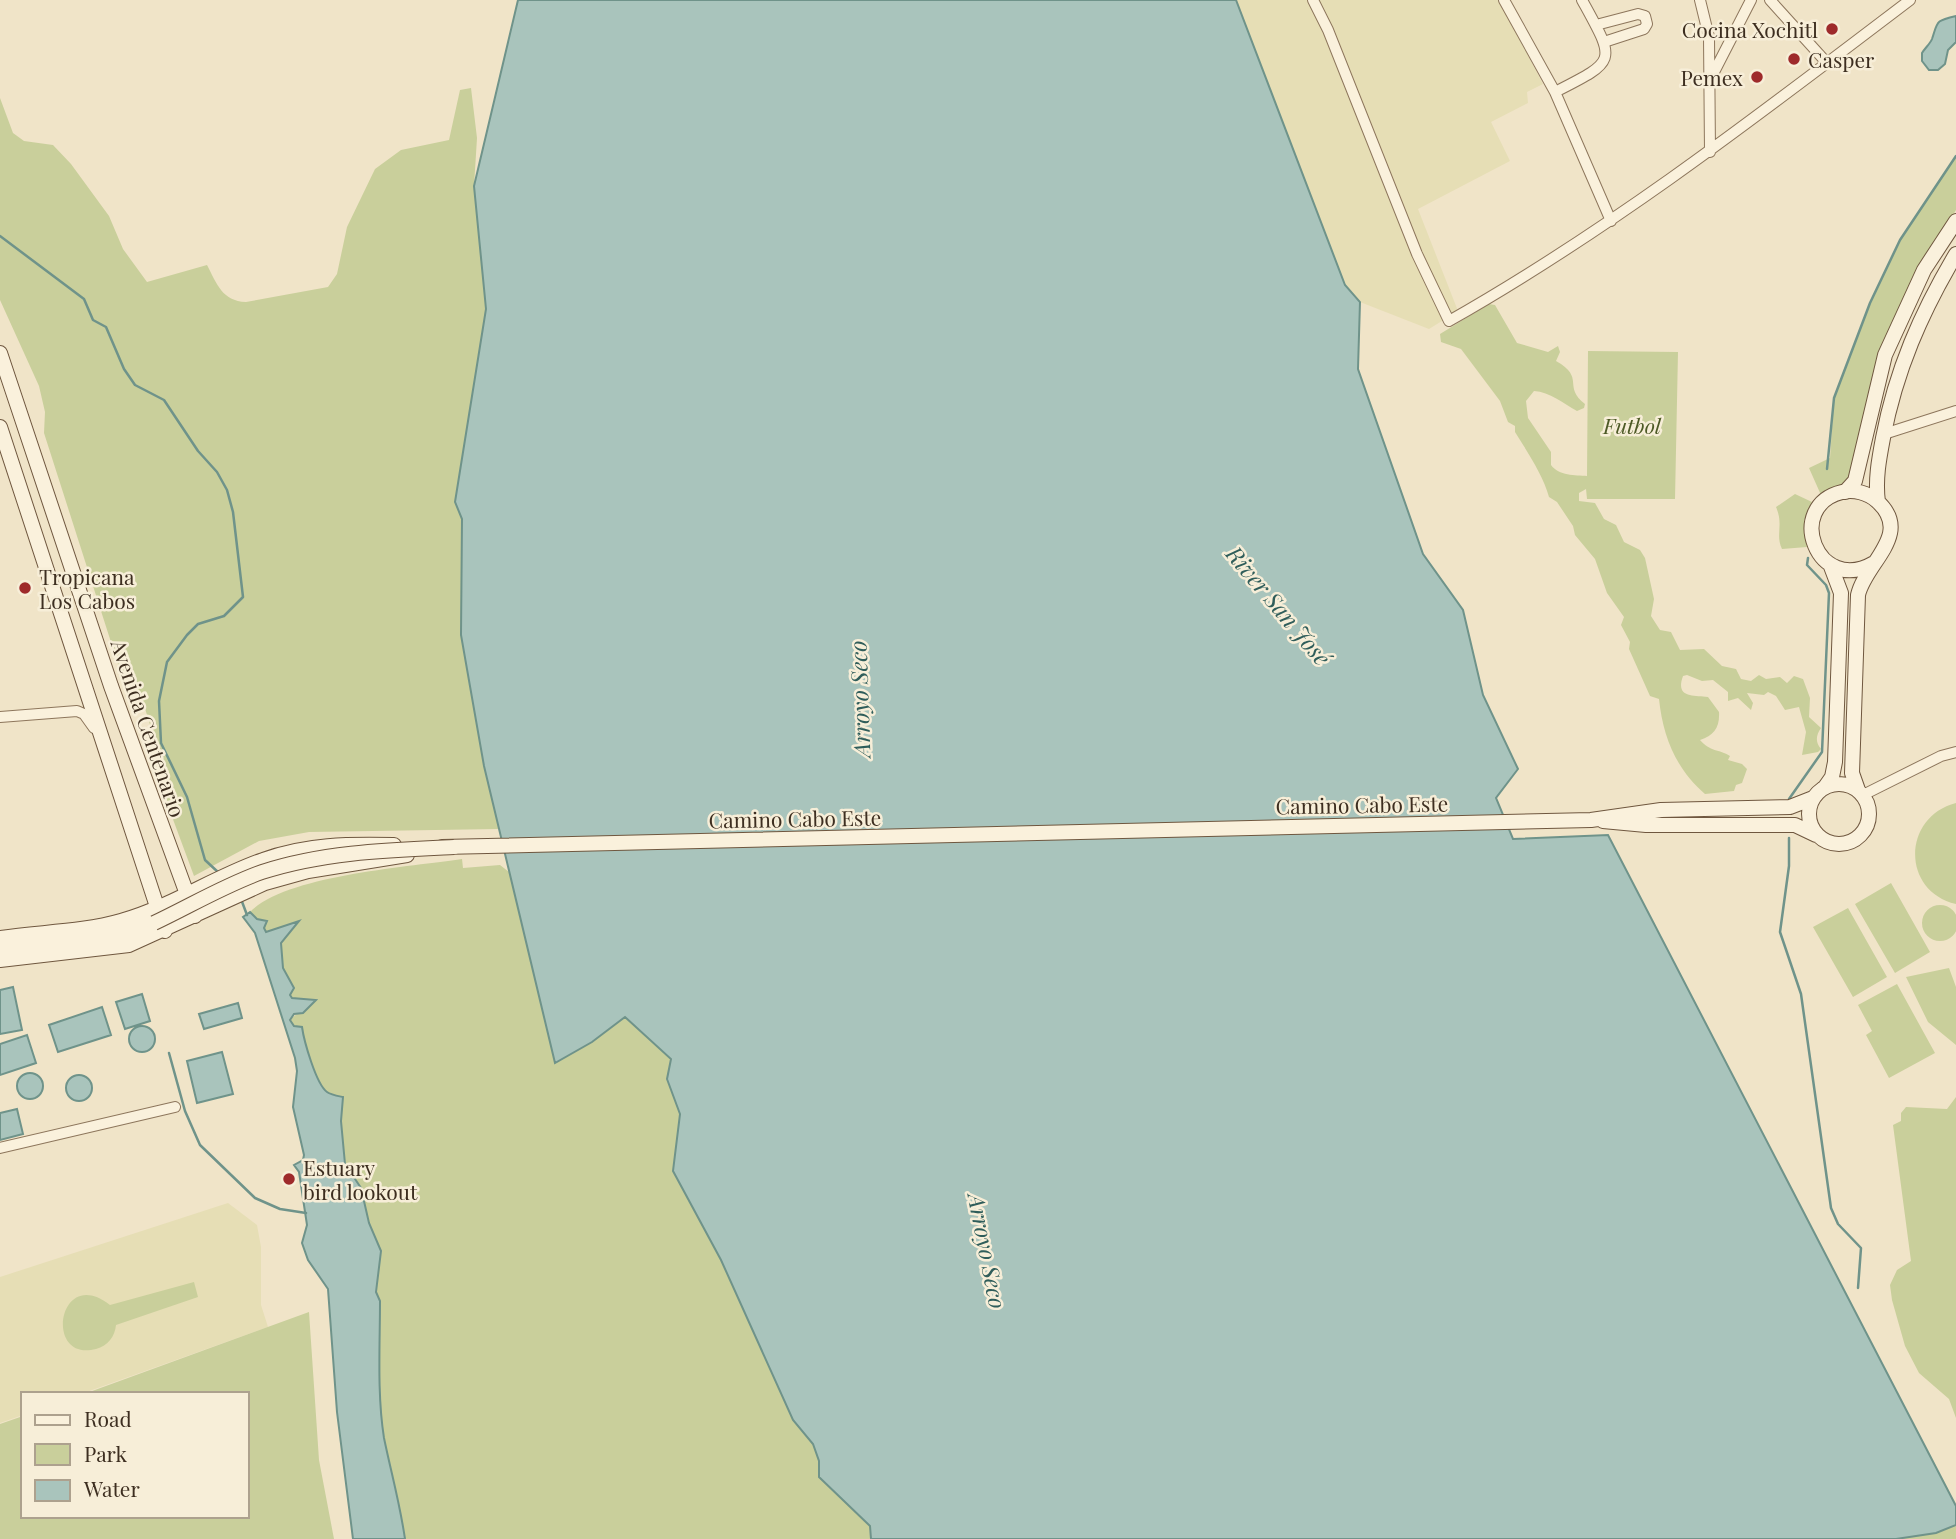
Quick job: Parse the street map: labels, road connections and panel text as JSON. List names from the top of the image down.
{
  "streets": {
    "main road": ["Avenida Centenario", "Camino Cabo Este"]
  },
  "water": ["River San José", "Arroyo Seco"],
  "parks": ["Futbol"],
  "places": [
    "Cocina Xochitl",
    "Casper",
    "Pemex",
    "Tropicana Los Cabos",
    "Estuary bird lookout"
  ],
  "legend": ["Road", "Park", "Water"]
}
